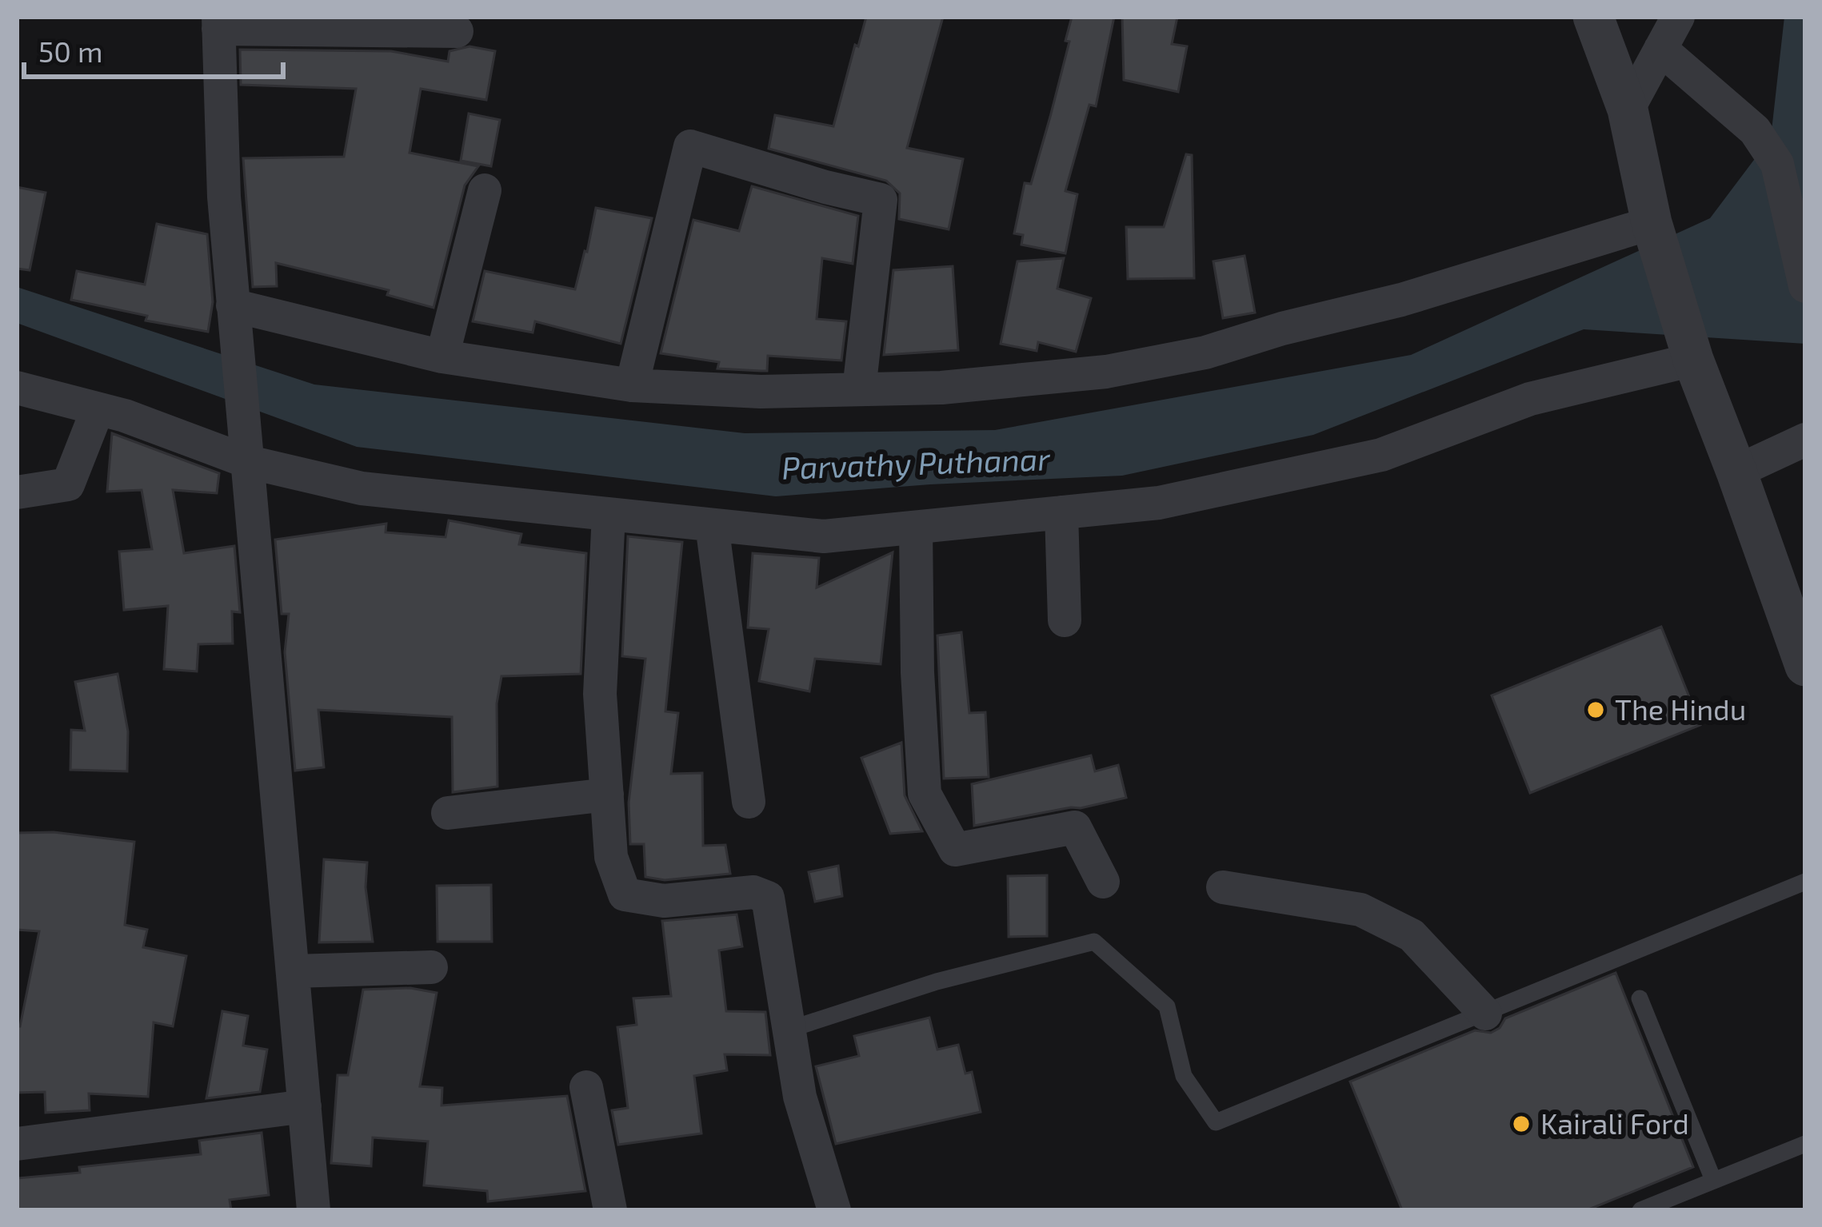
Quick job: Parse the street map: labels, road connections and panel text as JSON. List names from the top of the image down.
{
  "water": ["Parvathy Puthanar"],
  "places": ["The Hindu", "Kairali Ford"],
  "scale_bar": "50 m"
}
